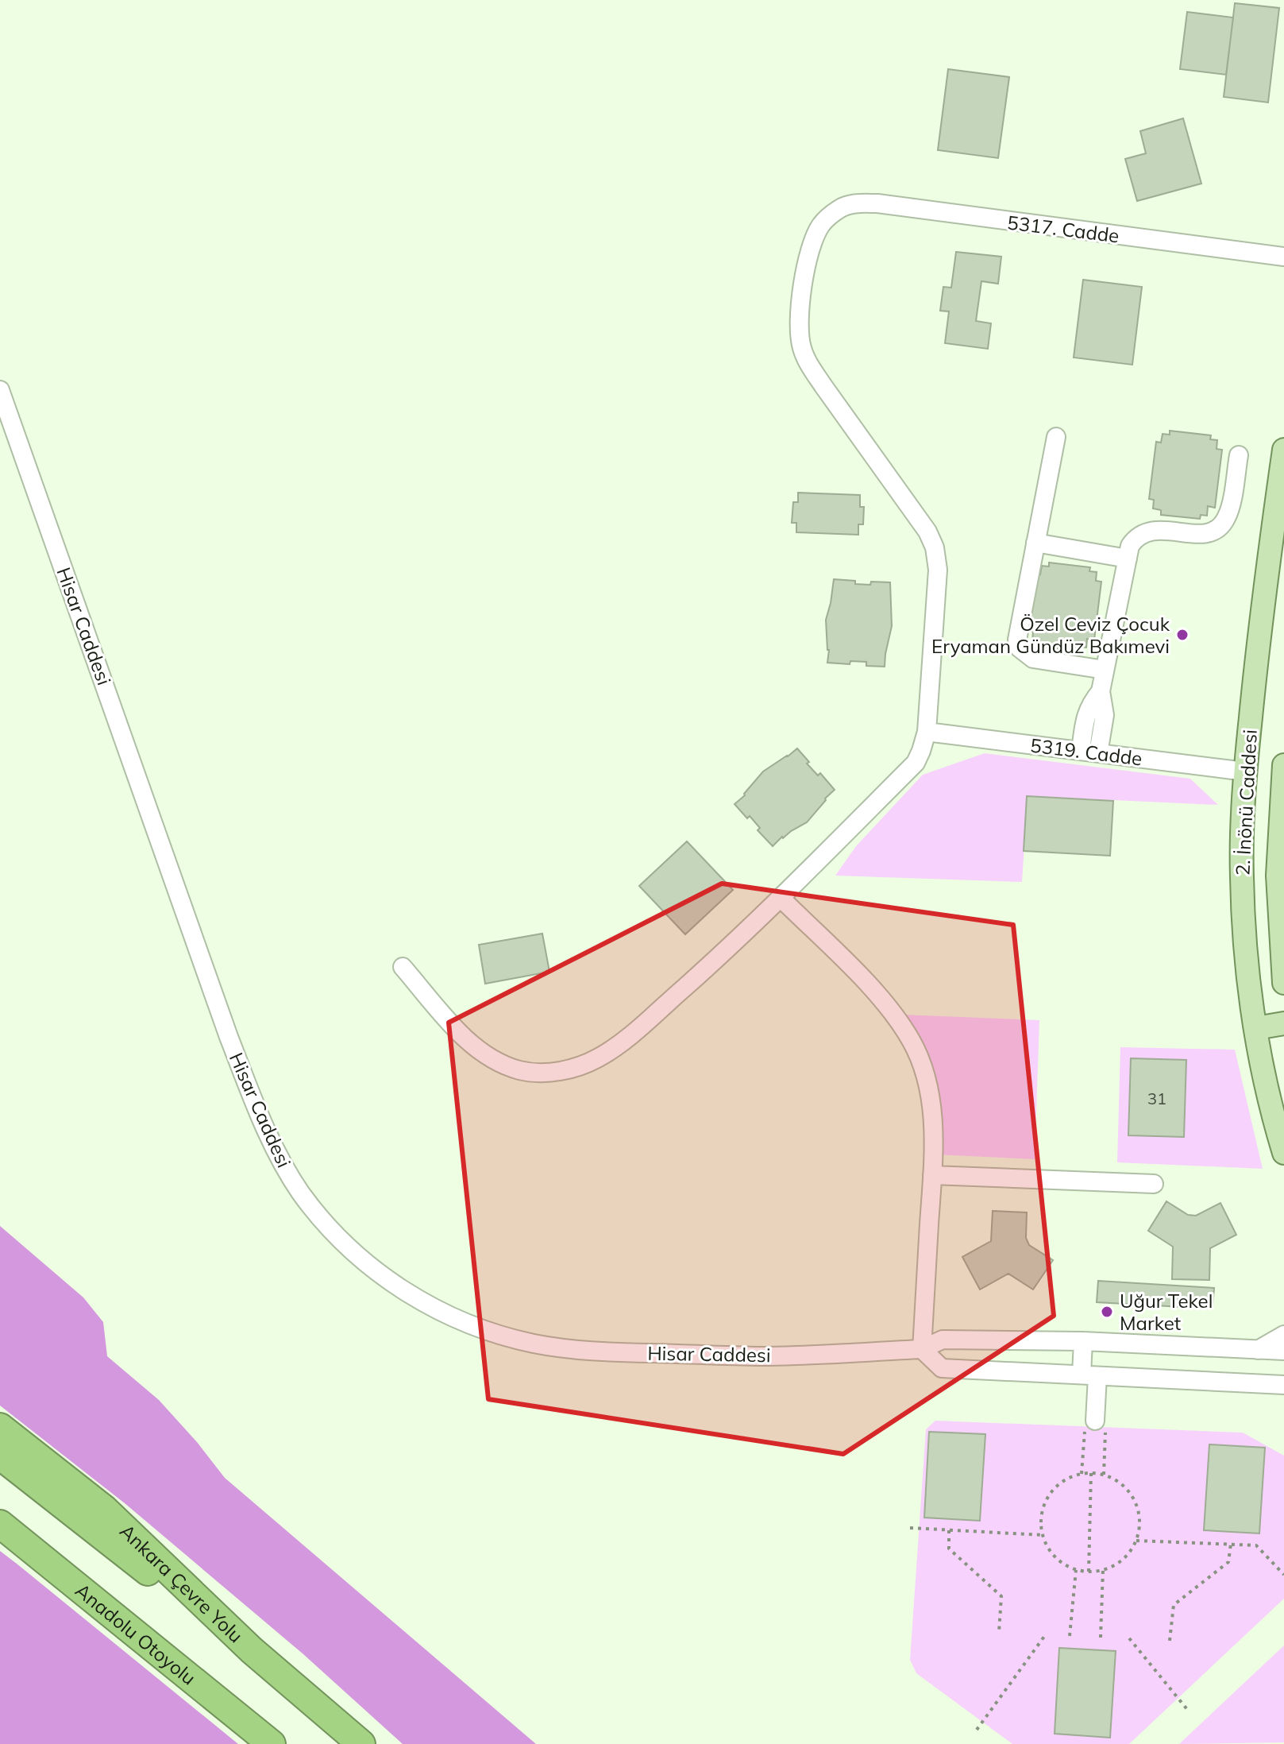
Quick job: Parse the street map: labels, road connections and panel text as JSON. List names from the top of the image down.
{
  "streets": {
    "highway": ["Ankara Çevre Yolu", "Anadolu Otoyolu"],
    "main road": ["2. İnönü Caddesi"],
    "street": ["5317. Cadde", "Hisar Caddesi", "5319. Cadde"]
  },
  "crossings": [
    ["5317. Cadde", "5319. Cadde"],
    ["5319. Cadde", "2. İnönü Caddesi"]
  ],
  "places": ["Özel Ceviz Çocuk Eryaman Gündüz Bakımevi", "Uğur Tekel Market"],
  "house_numbers": ["31"]
}
